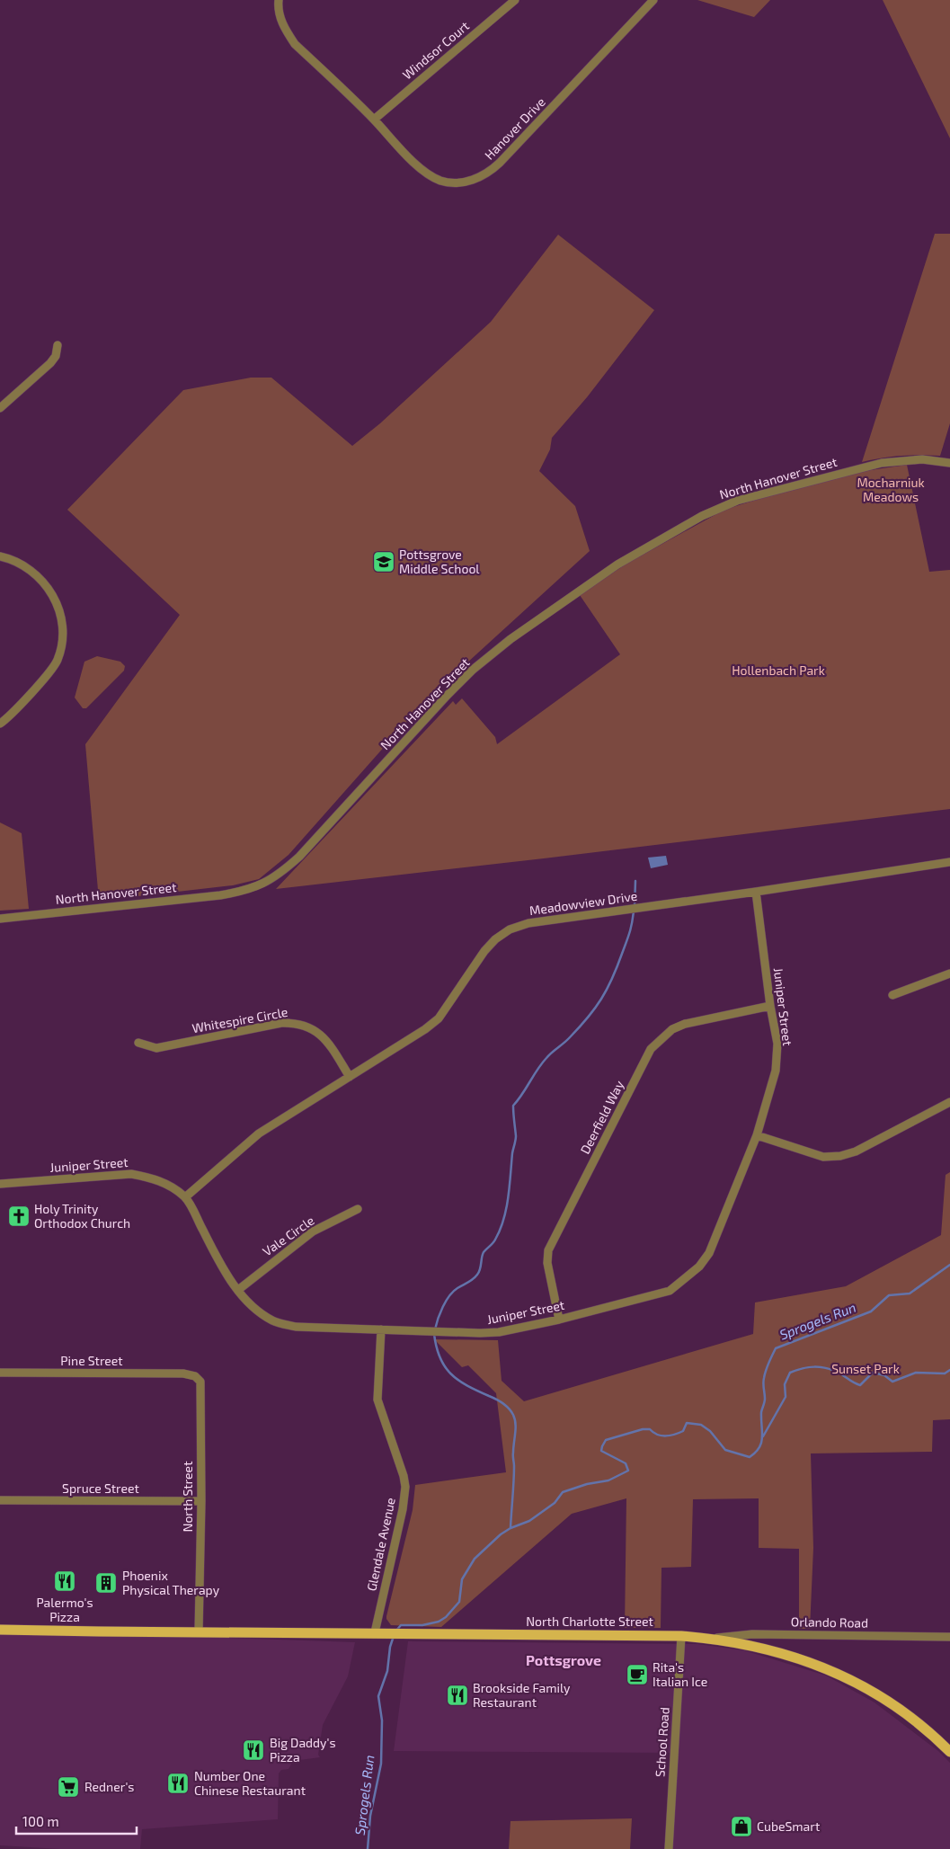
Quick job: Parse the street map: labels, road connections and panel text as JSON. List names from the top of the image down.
{
  "streets": {
    "main road": ["North Charlotte Street"],
    "street": [
      "Windsor Court",
      "Hanover Drive",
      "North Hanover Street",
      "Meadowview Drive",
      "Juniper Street",
      "Whitespire Circle",
      "Deerfield Way",
      "Vale Circle",
      "Pine Street",
      "Spruce Street",
      "North Street",
      "Glendale Avenue",
      "Orlando Road",
      "School Road"
    ]
  },
  "crossings": [
    ["Windsor Court", "Hanover Drive"],
    ["Meadowview Drive", "Juniper Street"],
    ["Meadowview Drive", "Whitespire Circle"],
    ["Juniper Street", "Deerfield Way"],
    ["Juniper Street", "Vale Circle"],
    ["Juniper Street", "Glendale Avenue"],
    ["Pine Street", "North Street"],
    ["Spruce Street", "North Street"],
    ["North Street", "North Charlotte Street"],
    ["Glendale Avenue", "North Charlotte Street"],
    ["North Charlotte Street", "Orlando Road"],
    ["North Charlotte Street", "School Road"]
  ],
  "districts": ["Pottsgrove"],
  "water": ["Sprogels Run"],
  "parks": ["Mocharniuk Meadows", "Hollenbach Park", "Sunset Park"],
  "places": {
    "school or university": ["Pottsgrove Middle School"],
    "church": ["Holy Trinity Orthodox Church"],
    "restaurant": [
      "Palermo's Pizza",
      "Brookside Family Restaurant",
      "Big Daddy's Pizza",
      "Number One Chinese Restaurant"
    ],
    "building": ["Phoenix Physical Therapy"],
    "cafe": ["Rita's Italian Ice"],
    "supermarket": ["Redner's"],
    "shop": ["CubeSmart"]
  },
  "scale_bar": "100 m"
}
